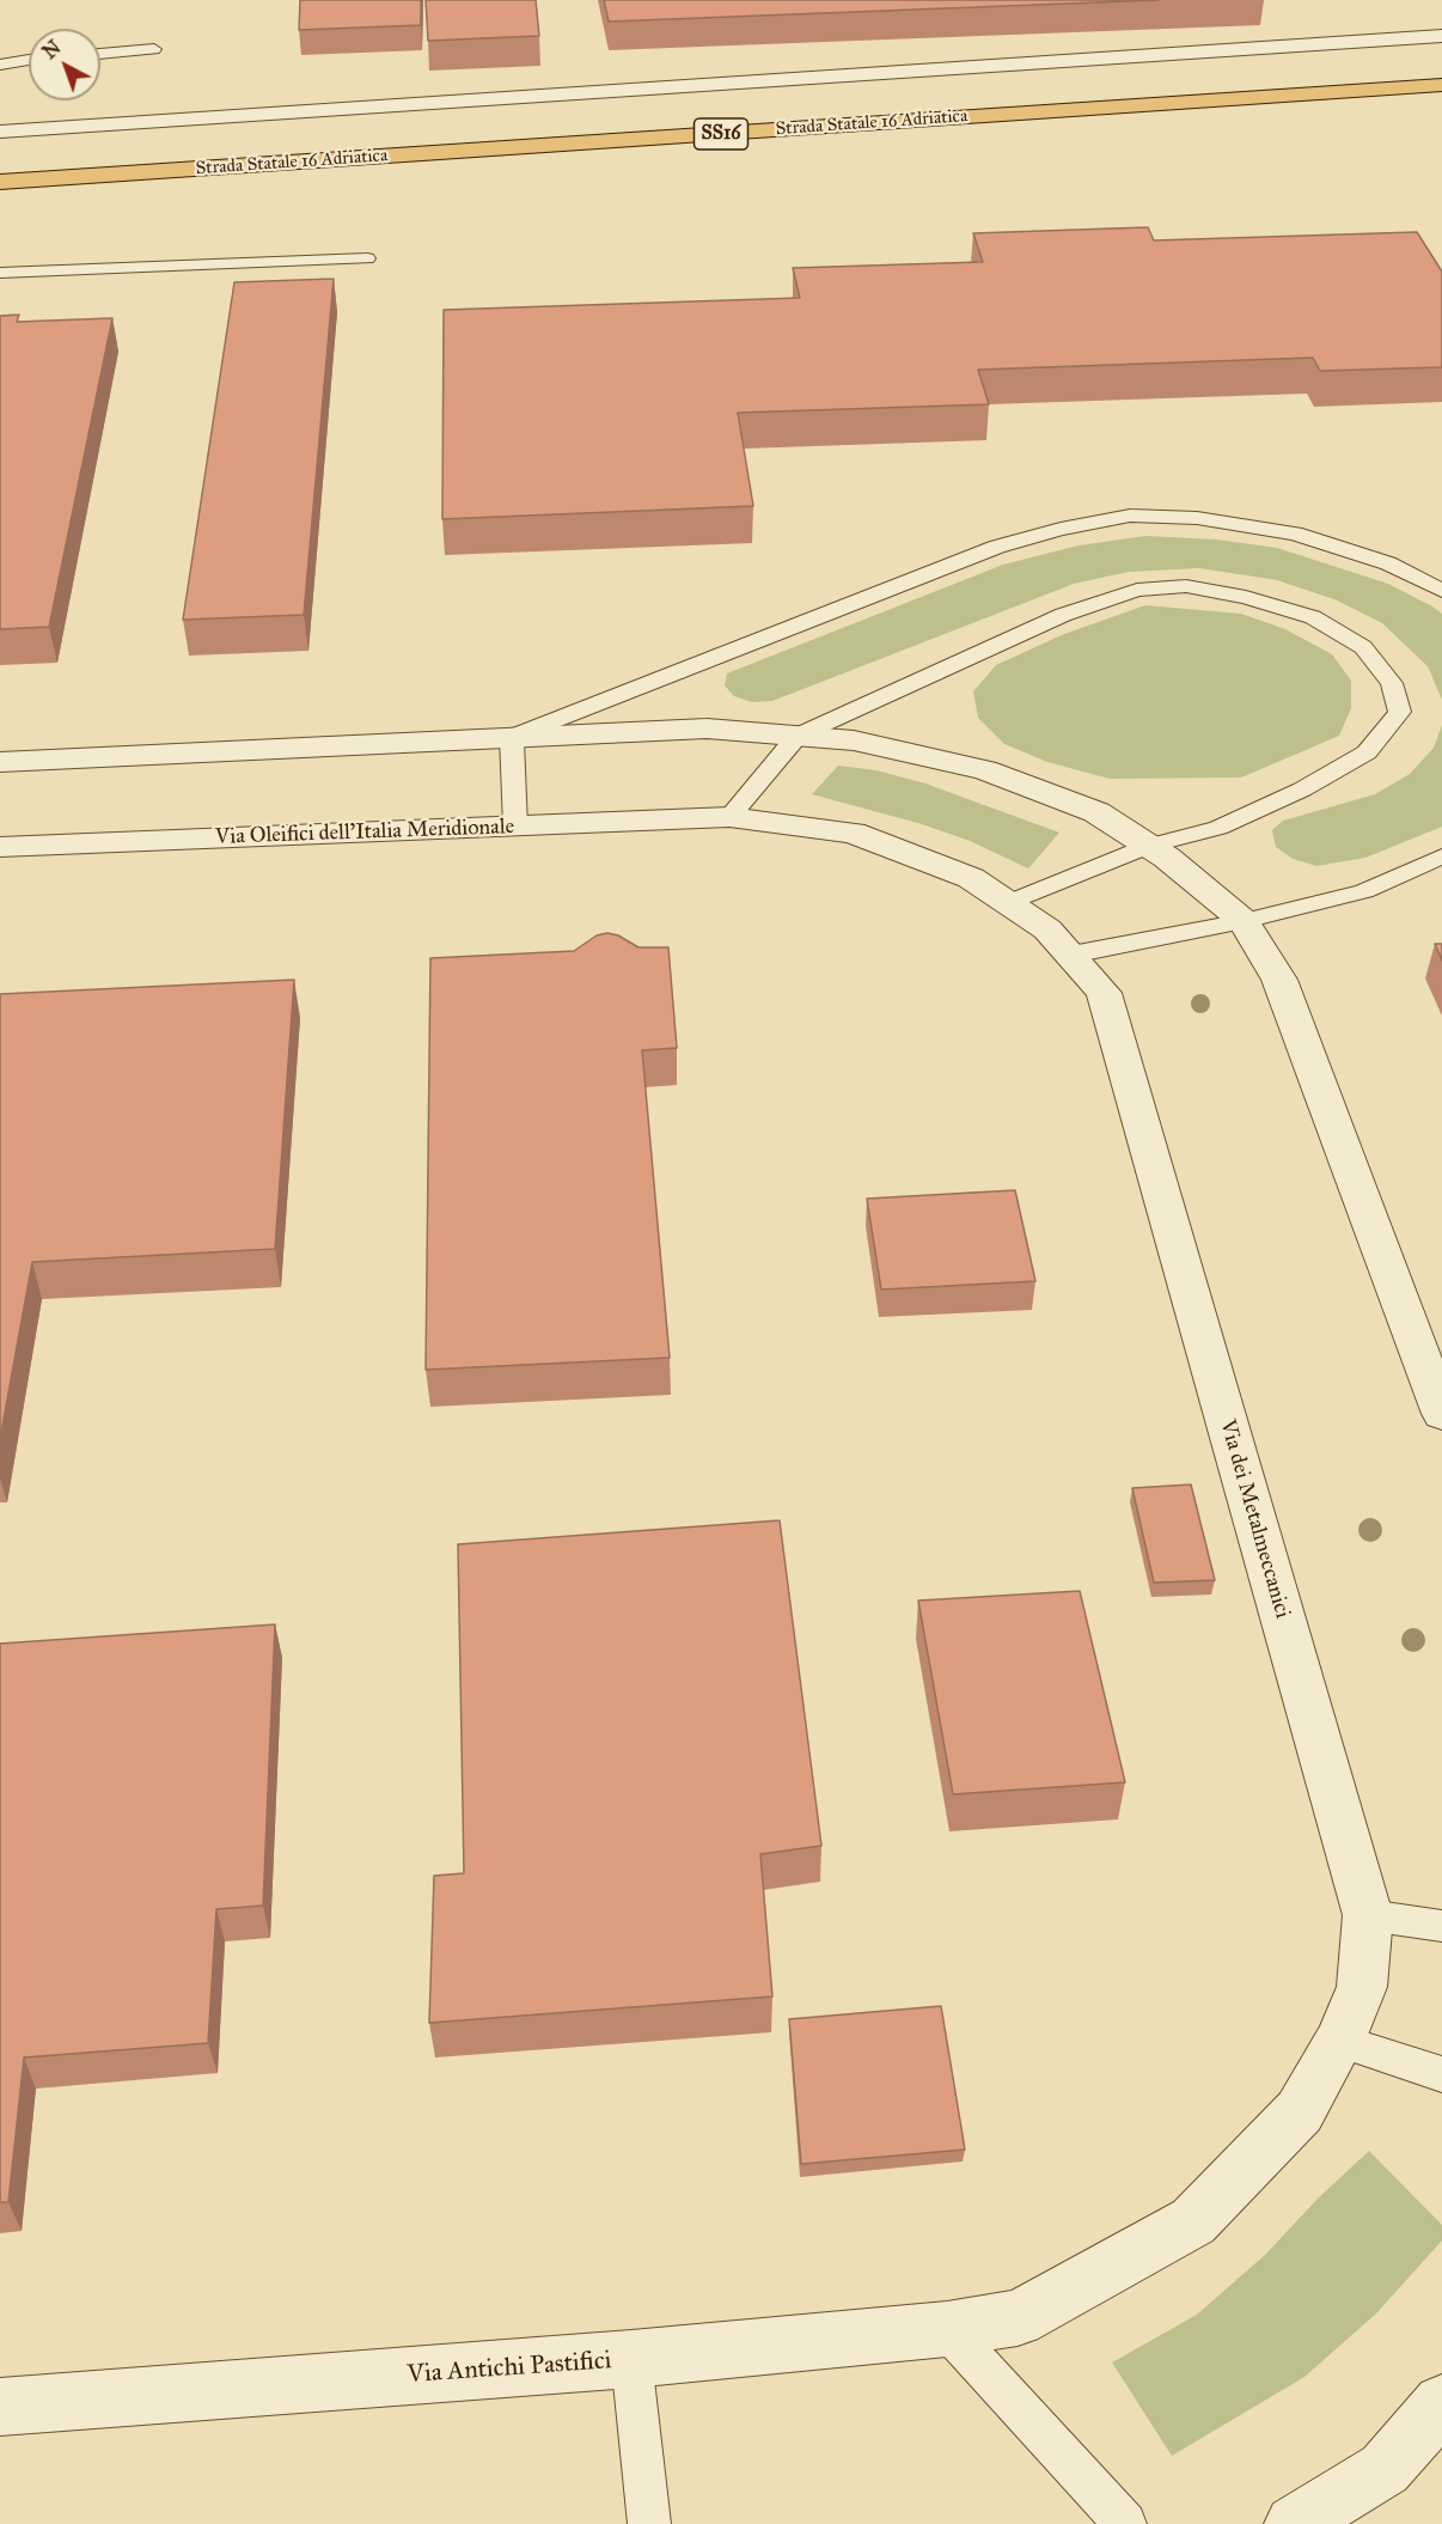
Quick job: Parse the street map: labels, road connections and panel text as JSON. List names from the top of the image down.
{
  "streets": {
    "highway": ["Strada Statale 16 Adriatica", "SS16"],
    "street": ["Via Oleifici dell'Italia Meridionale", "Via dei Metalmeccanici", "Via Antichi Pastifici"]
  },
  "crossings": [
    ["Via Oleifici dell'Italia Meridionale", "Via dei Metalmeccanici"],
    ["Via dei Metalmeccanici", "Via Antichi Pastifici"]
  ],
  "north": "top left"
}
